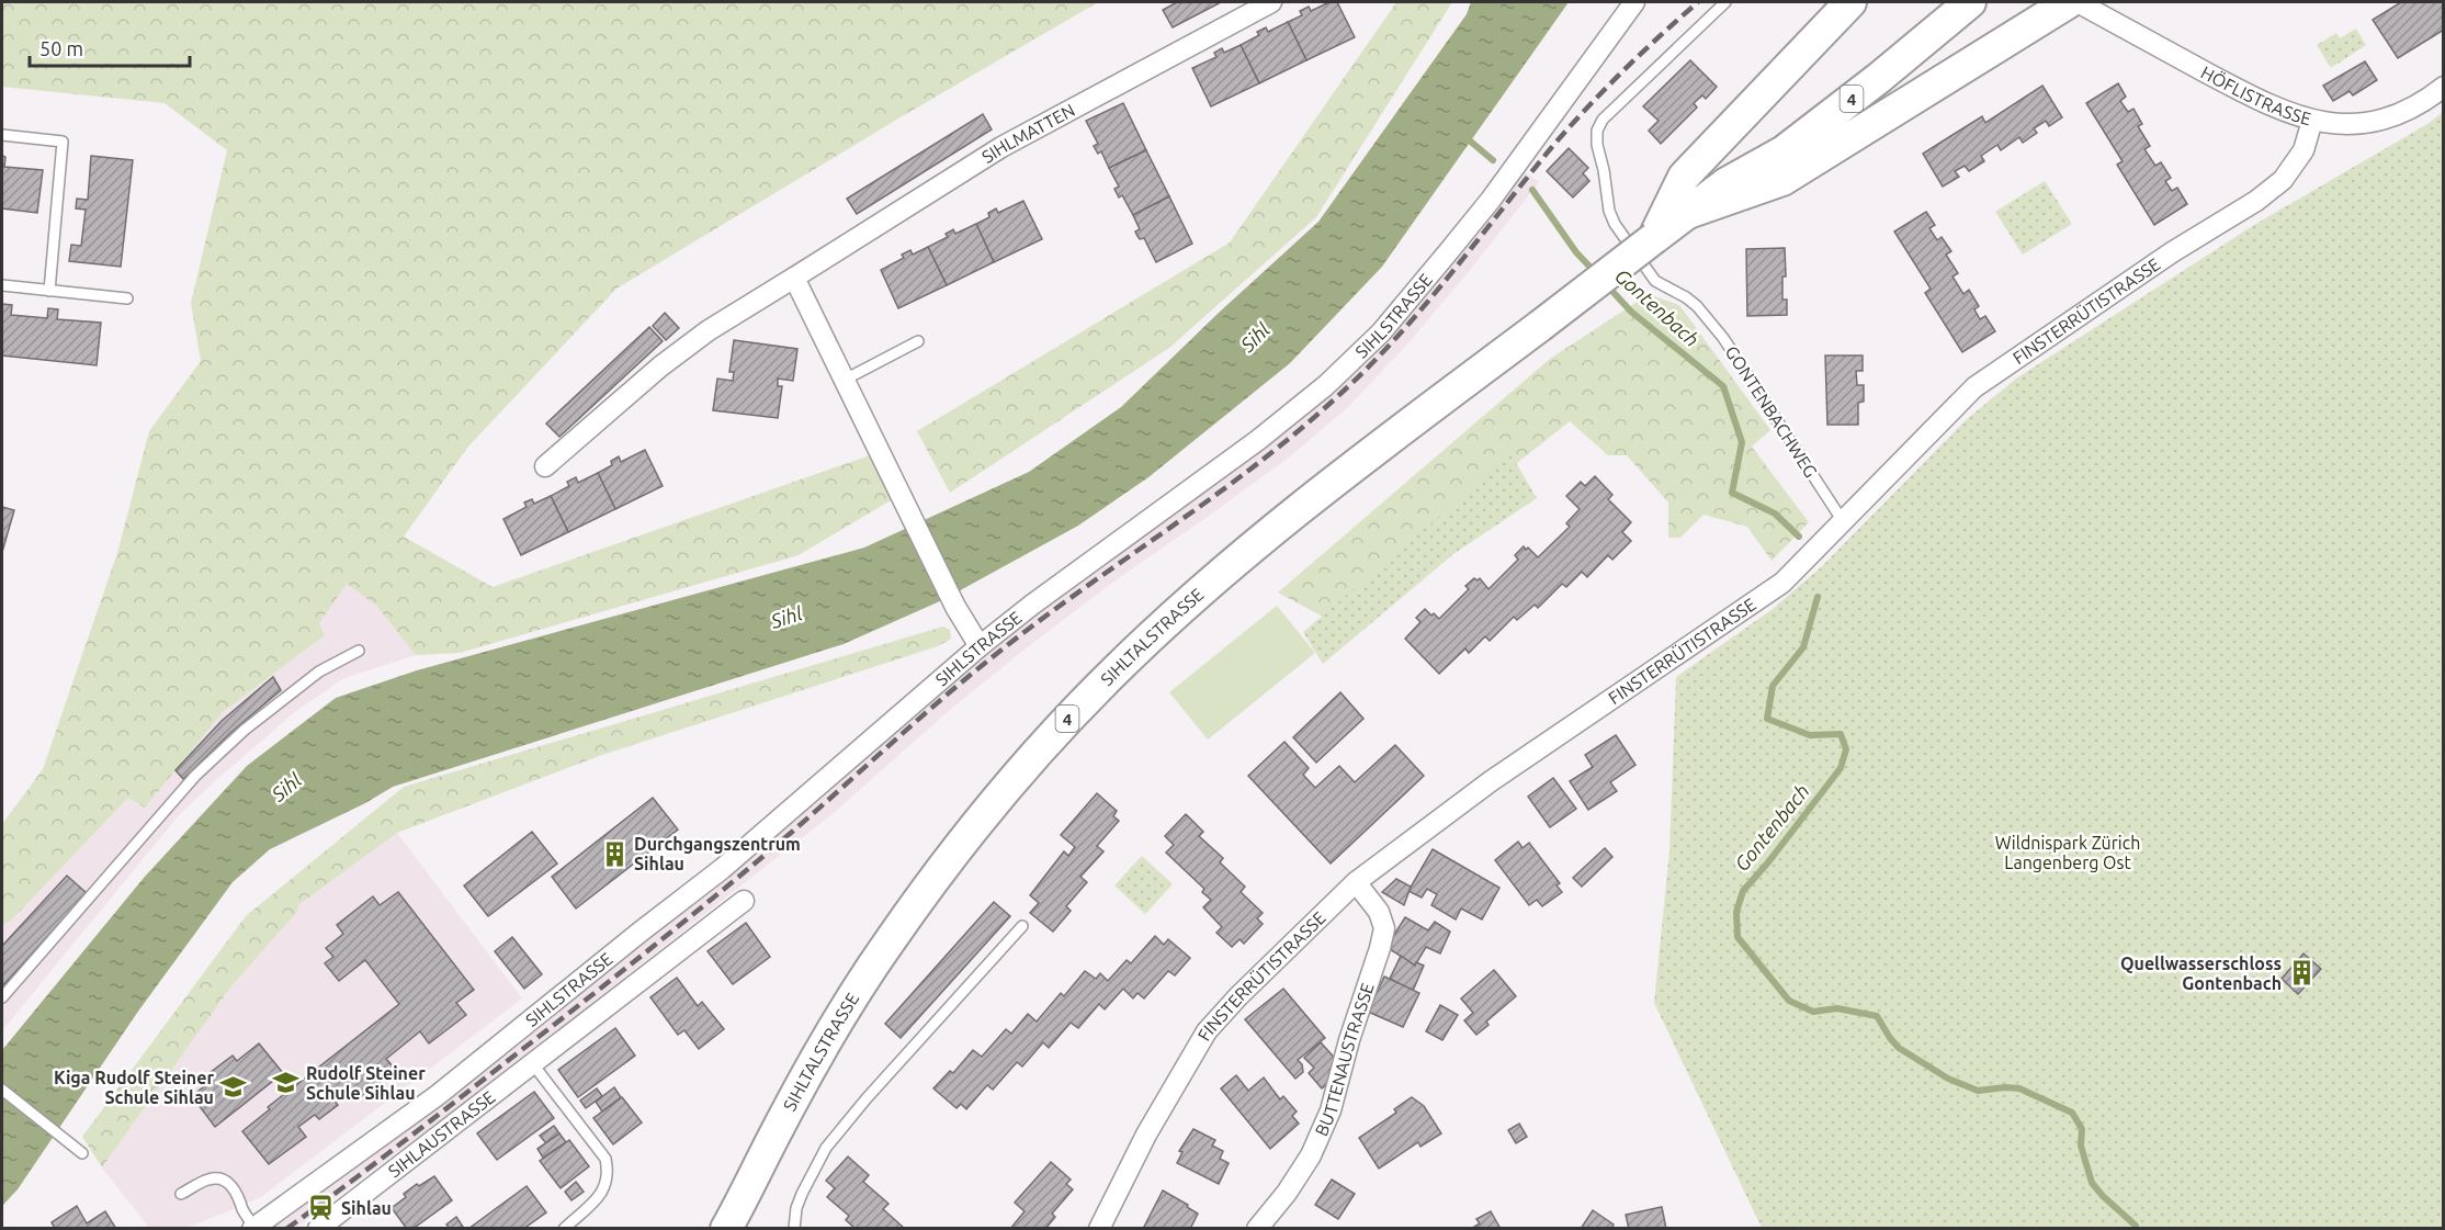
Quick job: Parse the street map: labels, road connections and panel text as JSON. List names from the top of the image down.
{
  "streets": {
    "main road": ["4", "SIHLTALSTRASSE"],
    "street": [
      "HÖFLISTRASSE",
      "SIHLMATTEN",
      "FINSTERRÜTISTRASSE",
      "SIHLSTRASSE",
      "BUTTENAUSTRASSE",
      "SIHLAUSTRASSE"
    ],
    "lane": ["GONTENBACHWEG"]
  },
  "crossings": [
    ["HÖFLISTRASSE", "FINSTERRÜTISTRASSE"],
    ["FINSTERRÜTISTRASSE", "GONTENBACHWEG"],
    ["FINSTERRÜTISTRASSE", "BUTTENAUSTRASSE"]
  ],
  "water": ["Gontenbach", "Sihl"],
  "parks": ["Wildnispark Zürich Langenberg Ost"],
  "places": {
    "building": ["Durchgangszentrum Sihlau", "Quellwasserschloss Gontenbach"],
    "school or university": ["Rudolf Steiner Schule Sihlau", "Kiga Rudolf Steiner Schule Sihlau"],
    "station": ["Sihlau"]
  },
  "scale_bar": "50 m"
}
